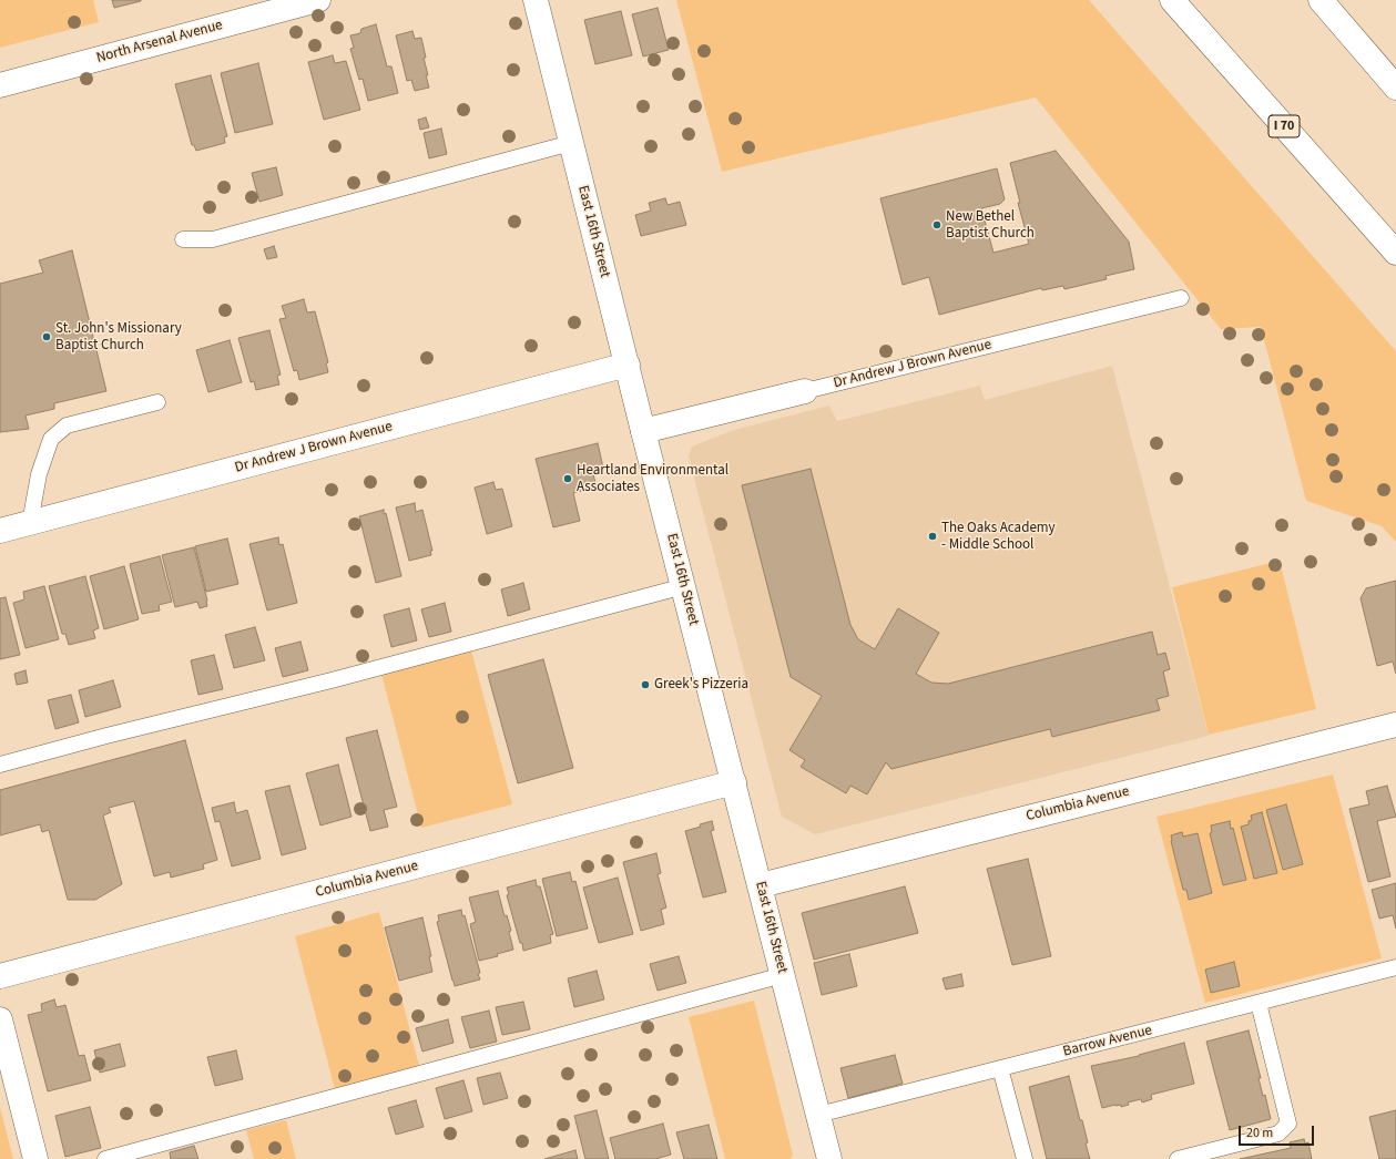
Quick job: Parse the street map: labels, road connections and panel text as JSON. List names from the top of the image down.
{
  "streets": {
    "main road": [
      "North Arsenal Avenue",
      "I 70",
      "East 16th Street",
      "Dr Andrew J Brown Avenue",
      "Columbia Avenue"
    ],
    "lane": ["Barrow Avenue"]
  },
  "crossings": [
    ["East 16th Street", "Dr Andrew J Brown Avenue"],
    ["East 16th Street", "Columbia Avenue"],
    ["East 16th Street", "Barrow Avenue"]
  ],
  "places": [
    "New Bethel Baptist Church",
    "St. John's Missionary Baptist Church",
    "Heartland Environmental Associates",
    "The Oaks Academy - Middle School",
    "Greek's Pizzeria"
  ],
  "scale_bar": "20 m"
}
